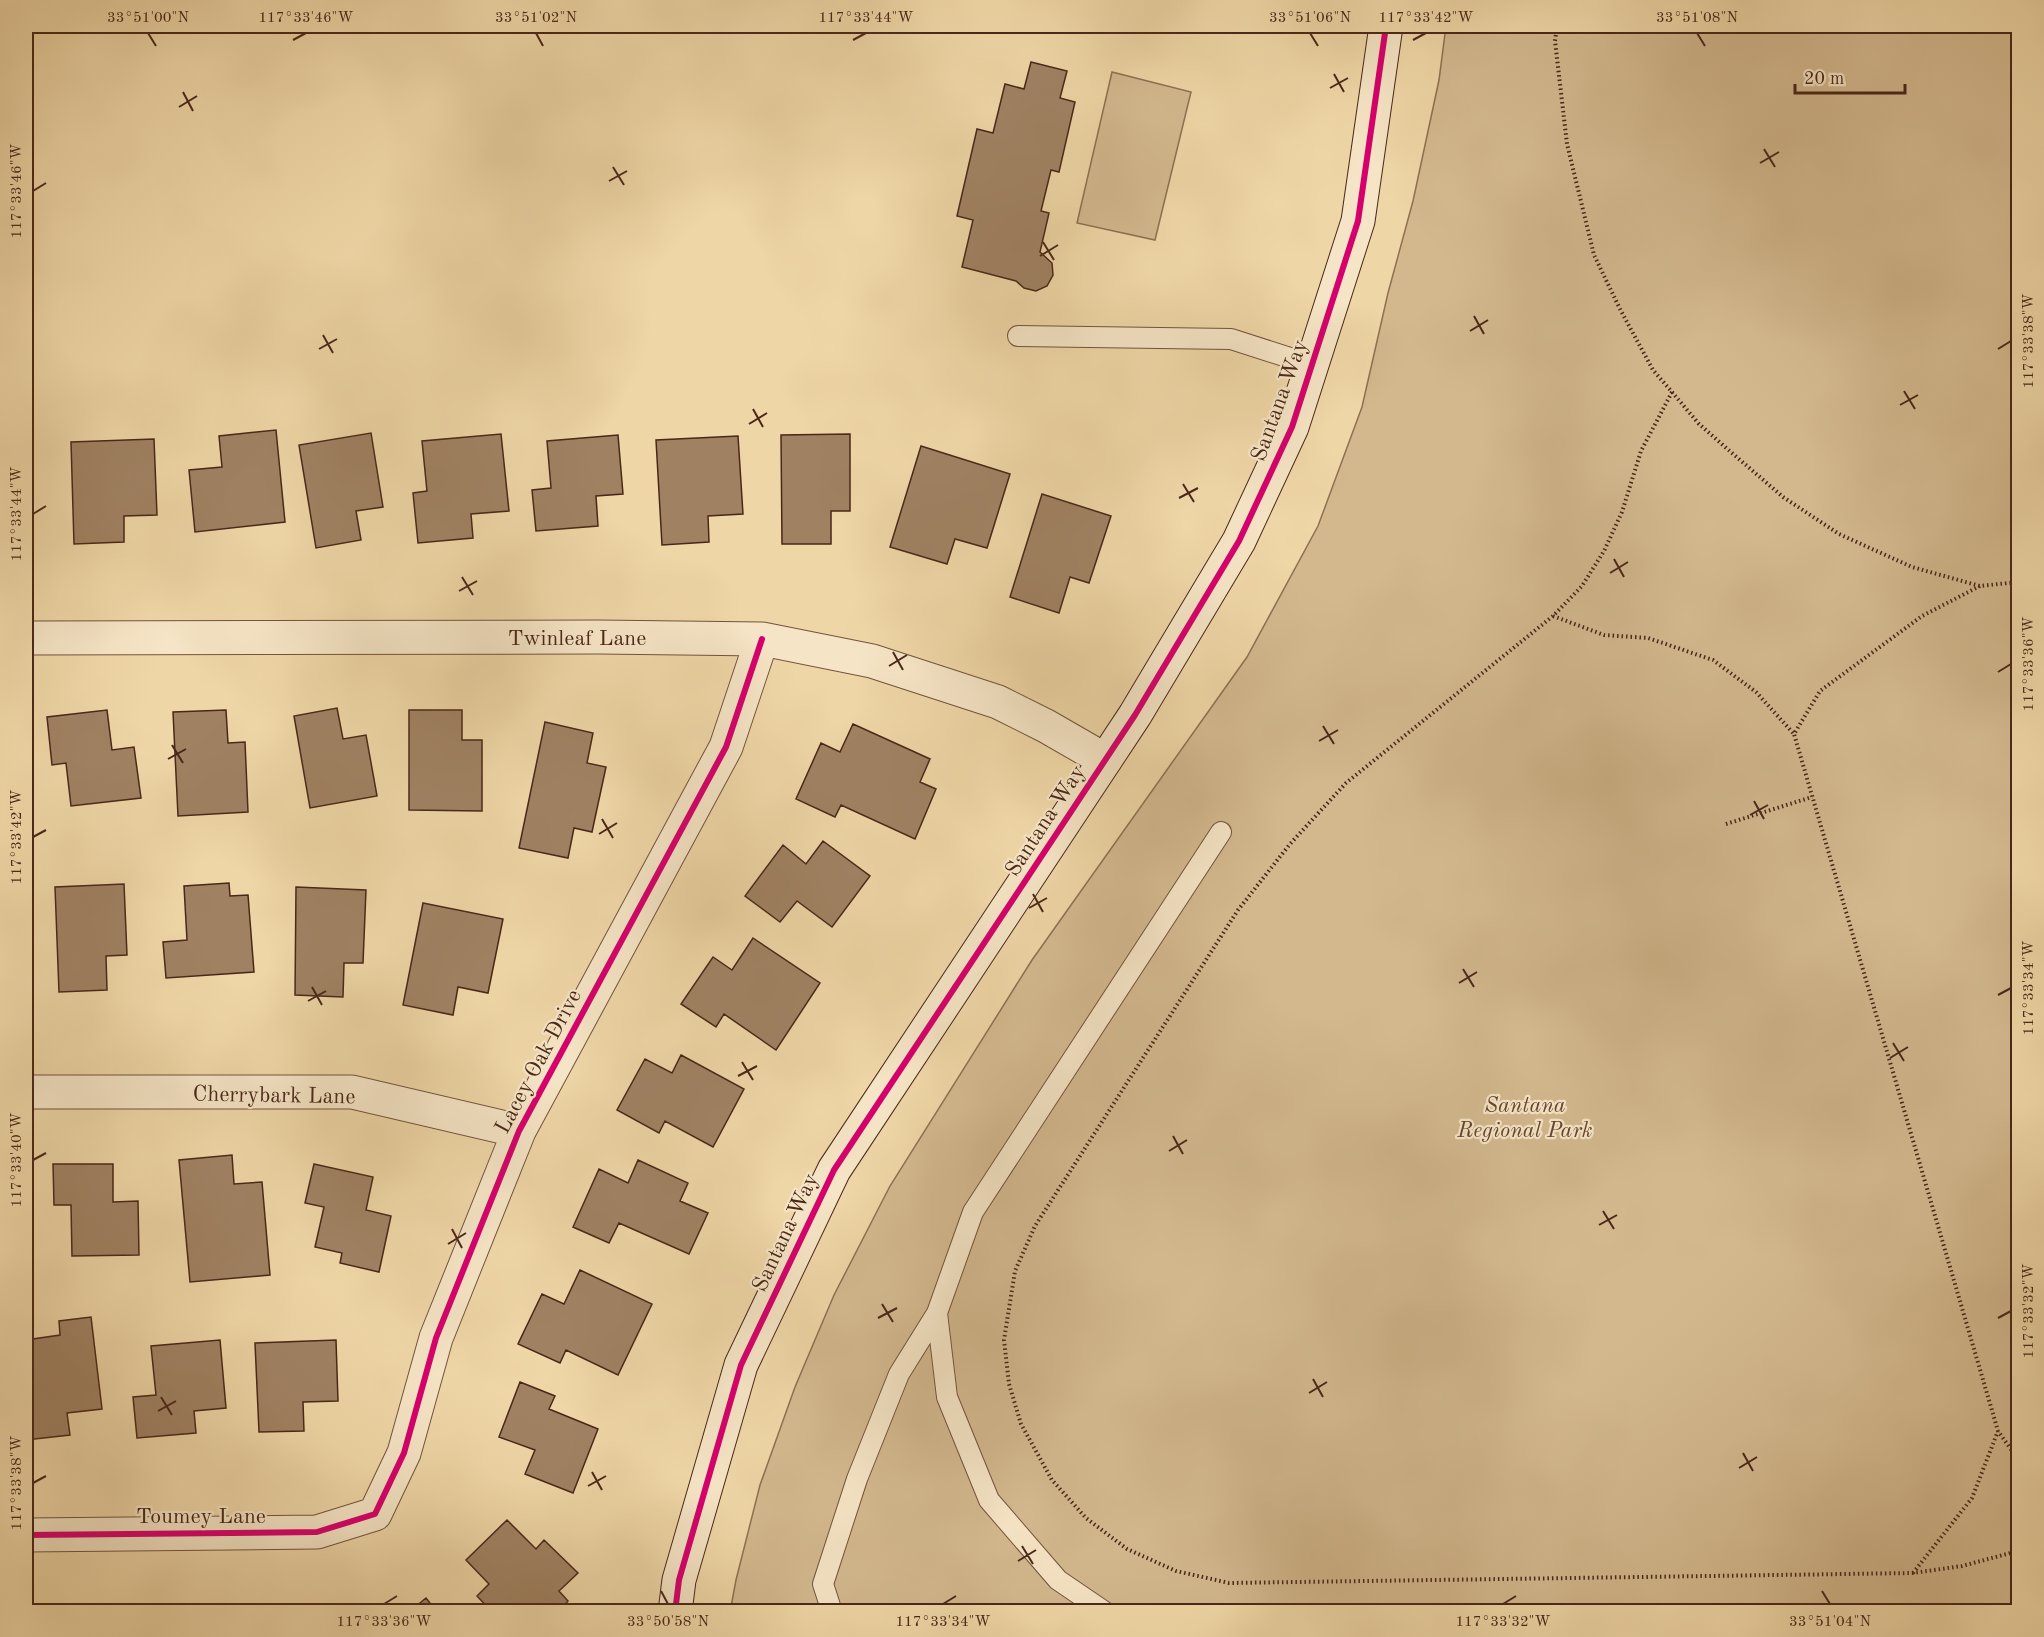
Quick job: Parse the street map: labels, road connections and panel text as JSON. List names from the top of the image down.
{
  "streets": {
    "street": [
      "Santana Way",
      "Twinleaf Lane",
      "Lacey Oak Drive",
      "Cherrybark Lane",
      "Toumey Lane"
    ]
  },
  "crossings": [
    ["Santana Way", "Twinleaf Lane"],
    ["Twinleaf Lane", "Lacey Oak Drive"],
    ["Lacey Oak Drive", "Cherrybark Lane"],
    ["Lacey Oak Drive", "Toumey Lane"]
  ],
  "parks": ["Santana Regional Park"],
  "scale_bar": "20 m",
  "coordinates": [
    "33°51'00\"N",
    "117°33'46\"W",
    "33°51'02\"N",
    "117°33'44\"W",
    "33°51'06\"N",
    "117°33'42\"W",
    "33°51'08\"N",
    "117°33'38\"W",
    "117°33'36\"W",
    "117°33'34\"W",
    "117°33'40\"W",
    "117°33'32\"W",
    "33°50'58\"N",
    "33°51'04\"N"
  ]
}
